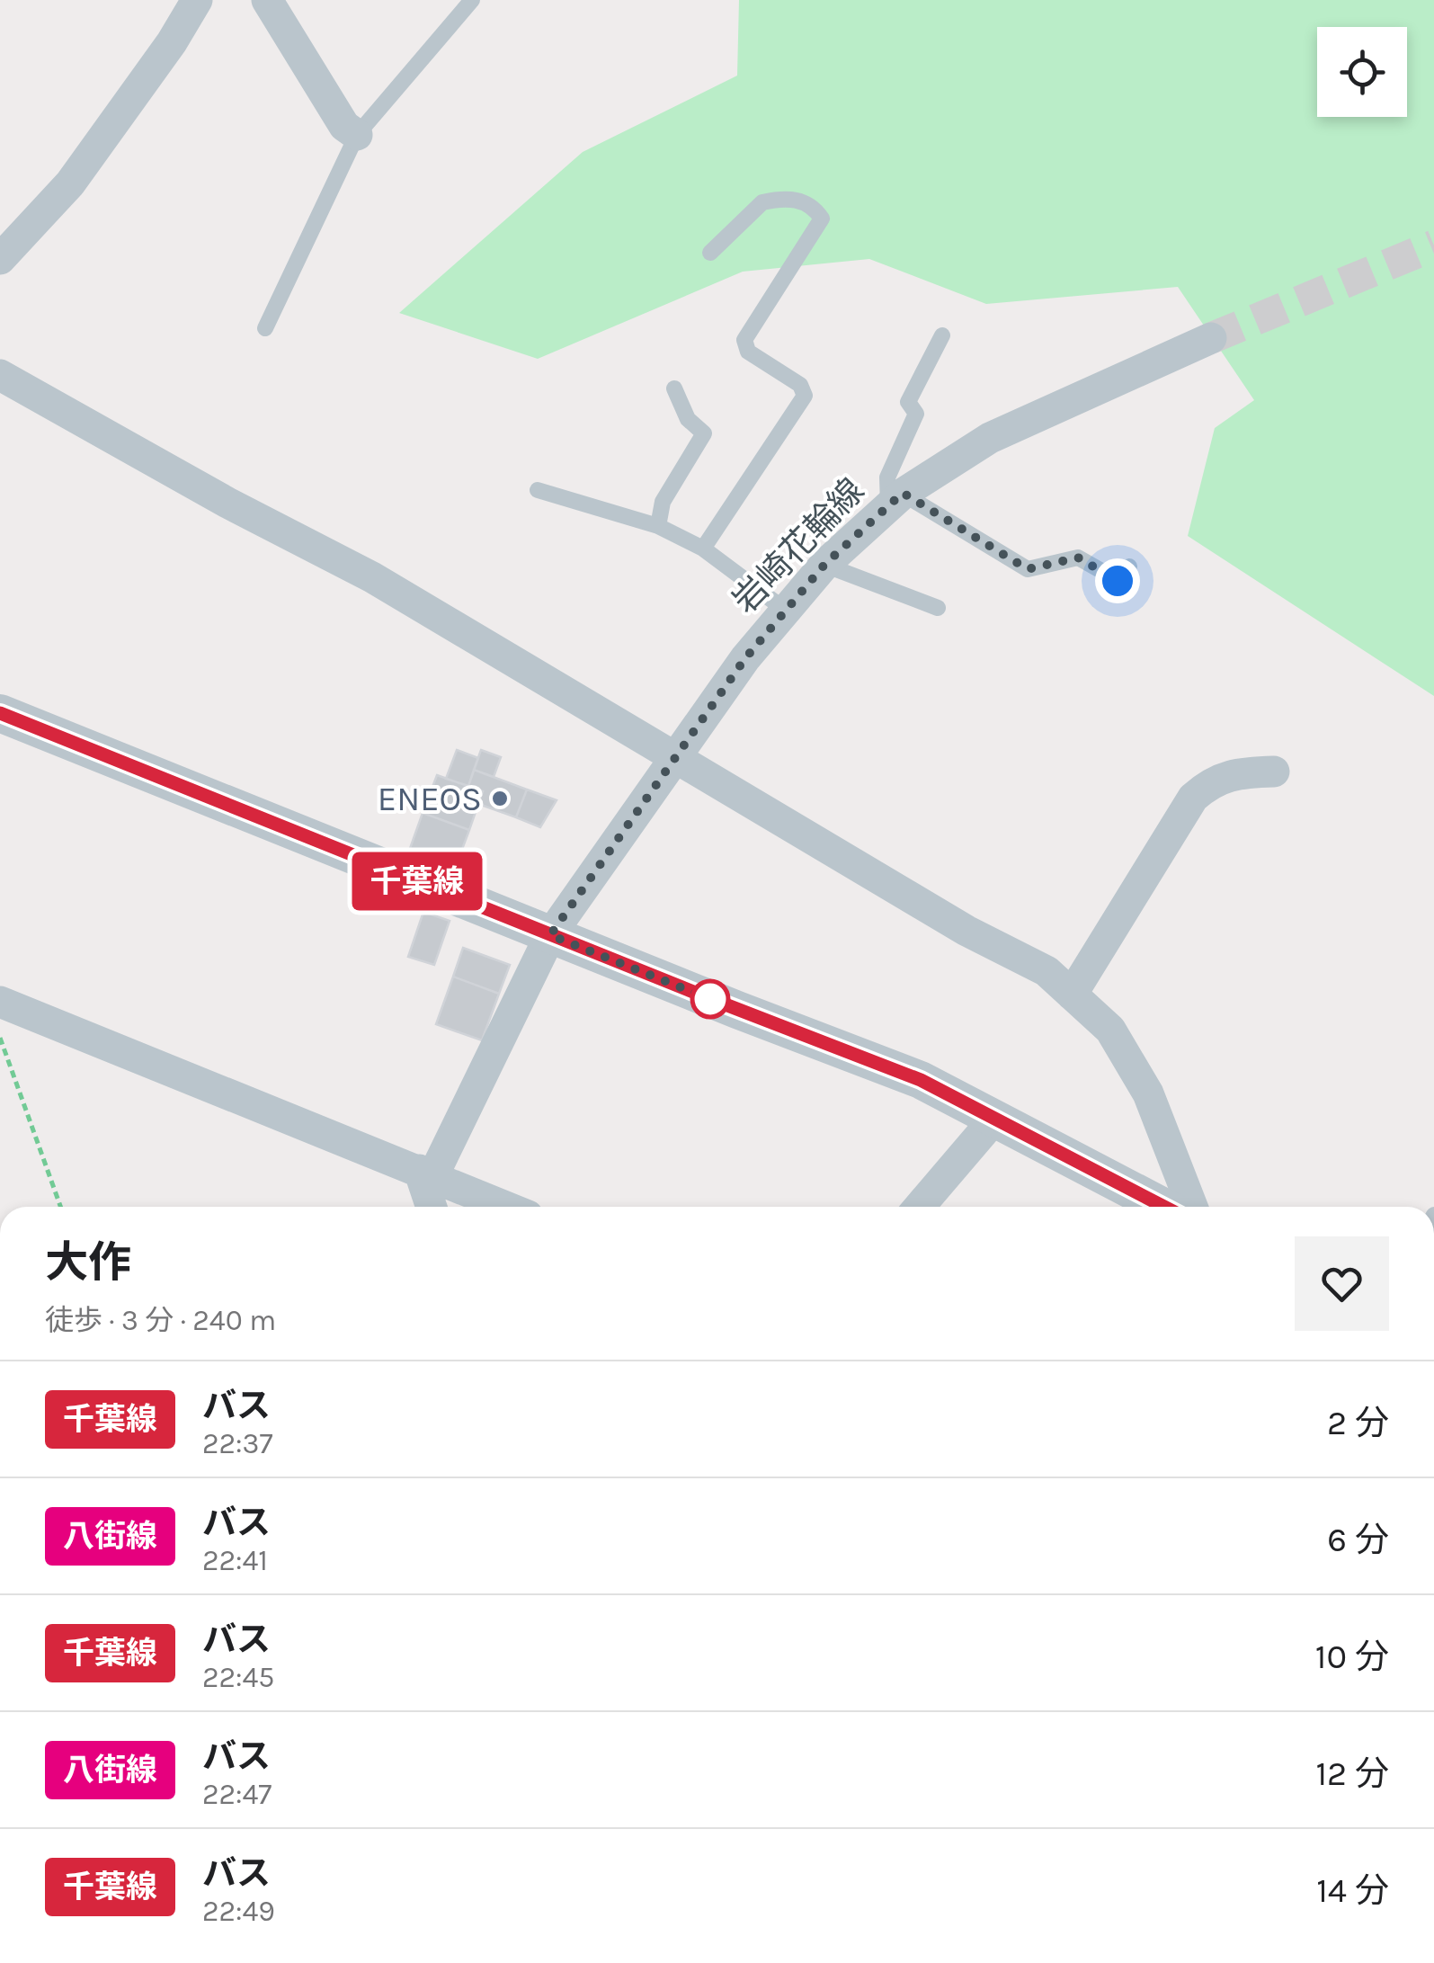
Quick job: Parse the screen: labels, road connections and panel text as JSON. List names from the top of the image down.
{
  "streets": {
    "street": ["岩崎花輪線"]
  },
  "places": ["ENEOS"],
  "lines": ["bus line 千葉線"],
  "page": {
    "on_map": "千葉線",
    "heading": ["大作", "徒歩 · 3 分 · 240 m"],
    "list": [
      {
        "mark": "千葉線",
        "name": "バス",
        "note": "22:37",
        "value": "2 分"
      },
      {
        "mark": "八街線",
        "name": "バス",
        "note": "22:41",
        "value": "6 分"
      },
      {
        "mark": "千葉線",
        "name": "バス",
        "note": "22:45",
        "value": "10 分"
      },
      {
        "mark": "八街線",
        "name": "バス",
        "note": "22:47",
        "value": "12 分"
      },
      {
        "mark": "千葉線",
        "name": "バス",
        "note": "22:49",
        "value": "14 分"
      }
    ]
  }
}
